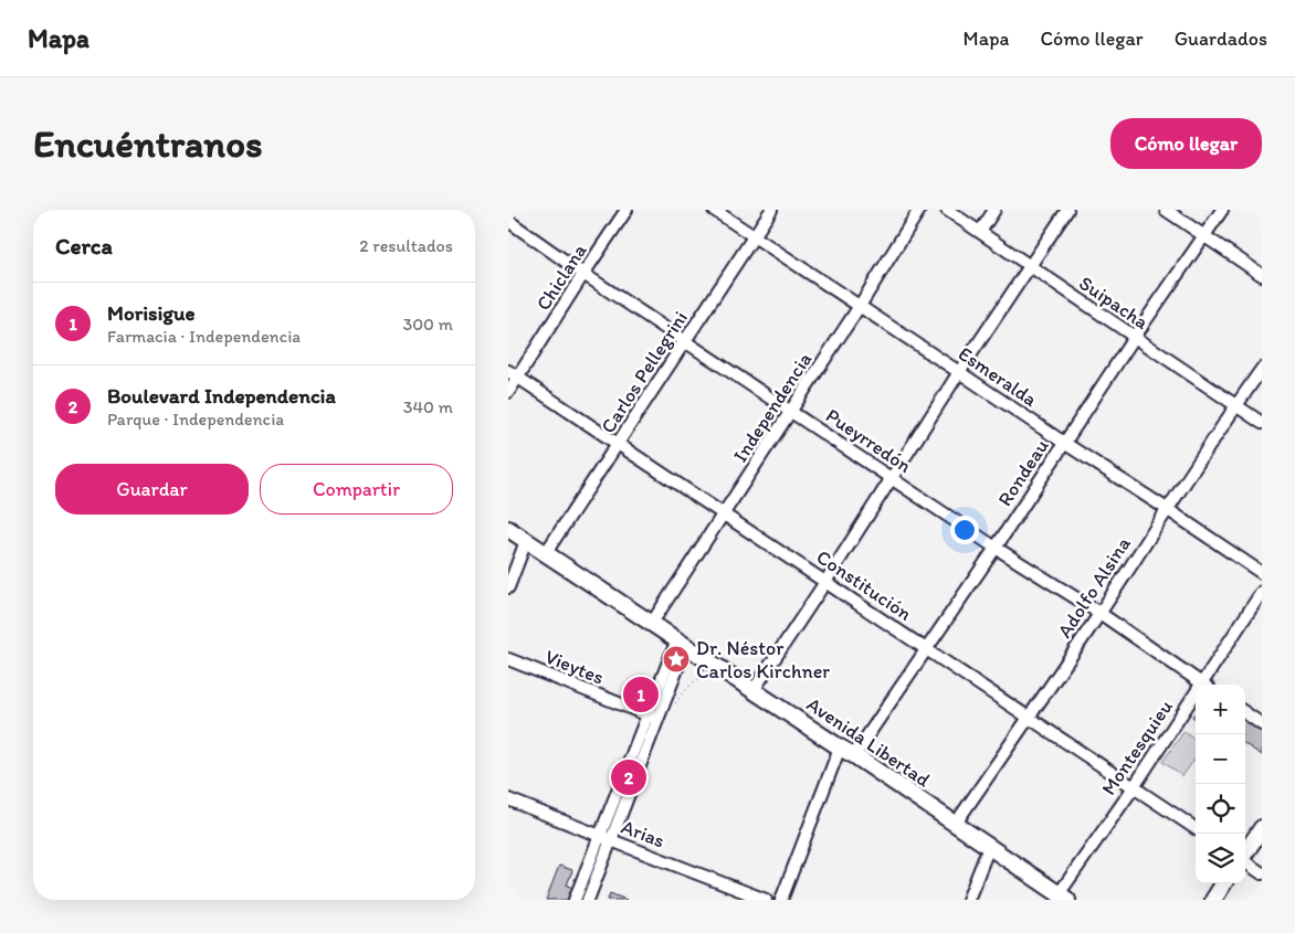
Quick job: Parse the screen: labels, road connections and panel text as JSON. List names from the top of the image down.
{
  "streets": {
    "main road": ["Avenida Libertad"],
    "street": [
      "Chiclana",
      "Suipacha",
      "Carlos Pellegrini",
      "Esmeralda",
      "Independencia",
      "Pueyrredón",
      "Rondeau",
      "Constitución",
      "Adolfo Alsina",
      "Vieytes",
      "Montesquieu",
      "Arias"
    ]
  },
  "crossings": [
    ["Chiclana", "Pueyrredón"],
    ["Chiclana", "Constitución"],
    ["Suipacha", "Rondeau"],
    ["Suipacha", "Adolfo Alsina"],
    ["Carlos Pellegrini", "Esmeralda"],
    ["Carlos Pellegrini", "Pueyrredón"],
    ["Carlos Pellegrini", "Constitución"],
    ["Carlos Pellegrini", "Avenida Libertad"],
    ["Esmeralda", "Independencia"],
    ["Esmeralda", "Rondeau"],
    ["Esmeralda", "Adolfo Alsina"],
    ["Independencia", "Pueyrredón"],
    ["Independencia", "Constitución"],
    ["Independencia", "Avenida Libertad"],
    ["Pueyrredón", "Rondeau"],
    ["Pueyrredón", "Adolfo Alsina"],
    ["Rondeau", "Constitución"],
    ["Rondeau", "Avenida Libertad"],
    ["Constitución", "Adolfo Alsina"],
    ["Constitución", "Montesquieu"],
    ["Adolfo Alsina", "Avenida Libertad"],
    ["Avenida Libertad", "Montesquieu"]
  ],
  "places": {
    "place": ["Dr. Néstor Carlos Kirchner"]
  },
  "page": {
    "header": "Mapa",
    "nav": ["Mapa", "Cómo llegar", "Guardados"],
    "buttons": [
      "Cómo llegar",
      ["Guardar", "Compartir"]
    ],
    "title": "Encuéntranos",
    "heading": ["Cerca", "2 resultados"],
    "list": [
      {
        "mark": "1",
        "name": "Morisigue",
        "note": "Farmacia · Independencia",
        "value": "300 m"
      },
      {
        "mark": "2",
        "name": "Boulevard Independencia",
        "note": "Parque · Independencia",
        "value": "340 m"
      }
    ],
    "pins": ["1", "2"],
    "map_buttons": ["+", "−"]
  }
}
